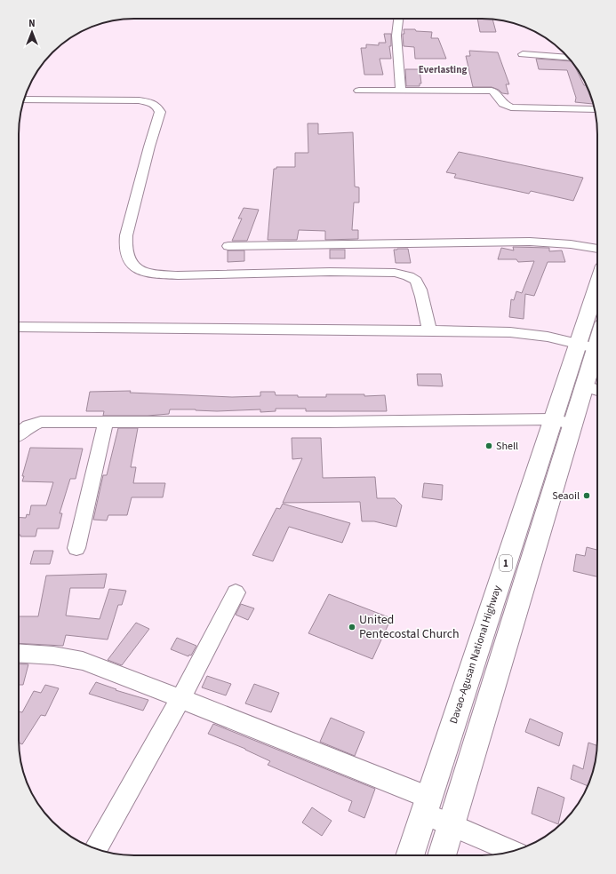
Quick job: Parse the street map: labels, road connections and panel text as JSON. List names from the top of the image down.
{
  "streets": {
    "highway": ["1", "Davao-Agusan National Highway"]
  },
  "districts": ["Everlasting"],
  "places": ["Shell", "Seaoil", "United Pentecostal Church"],
  "north": "top"
}
